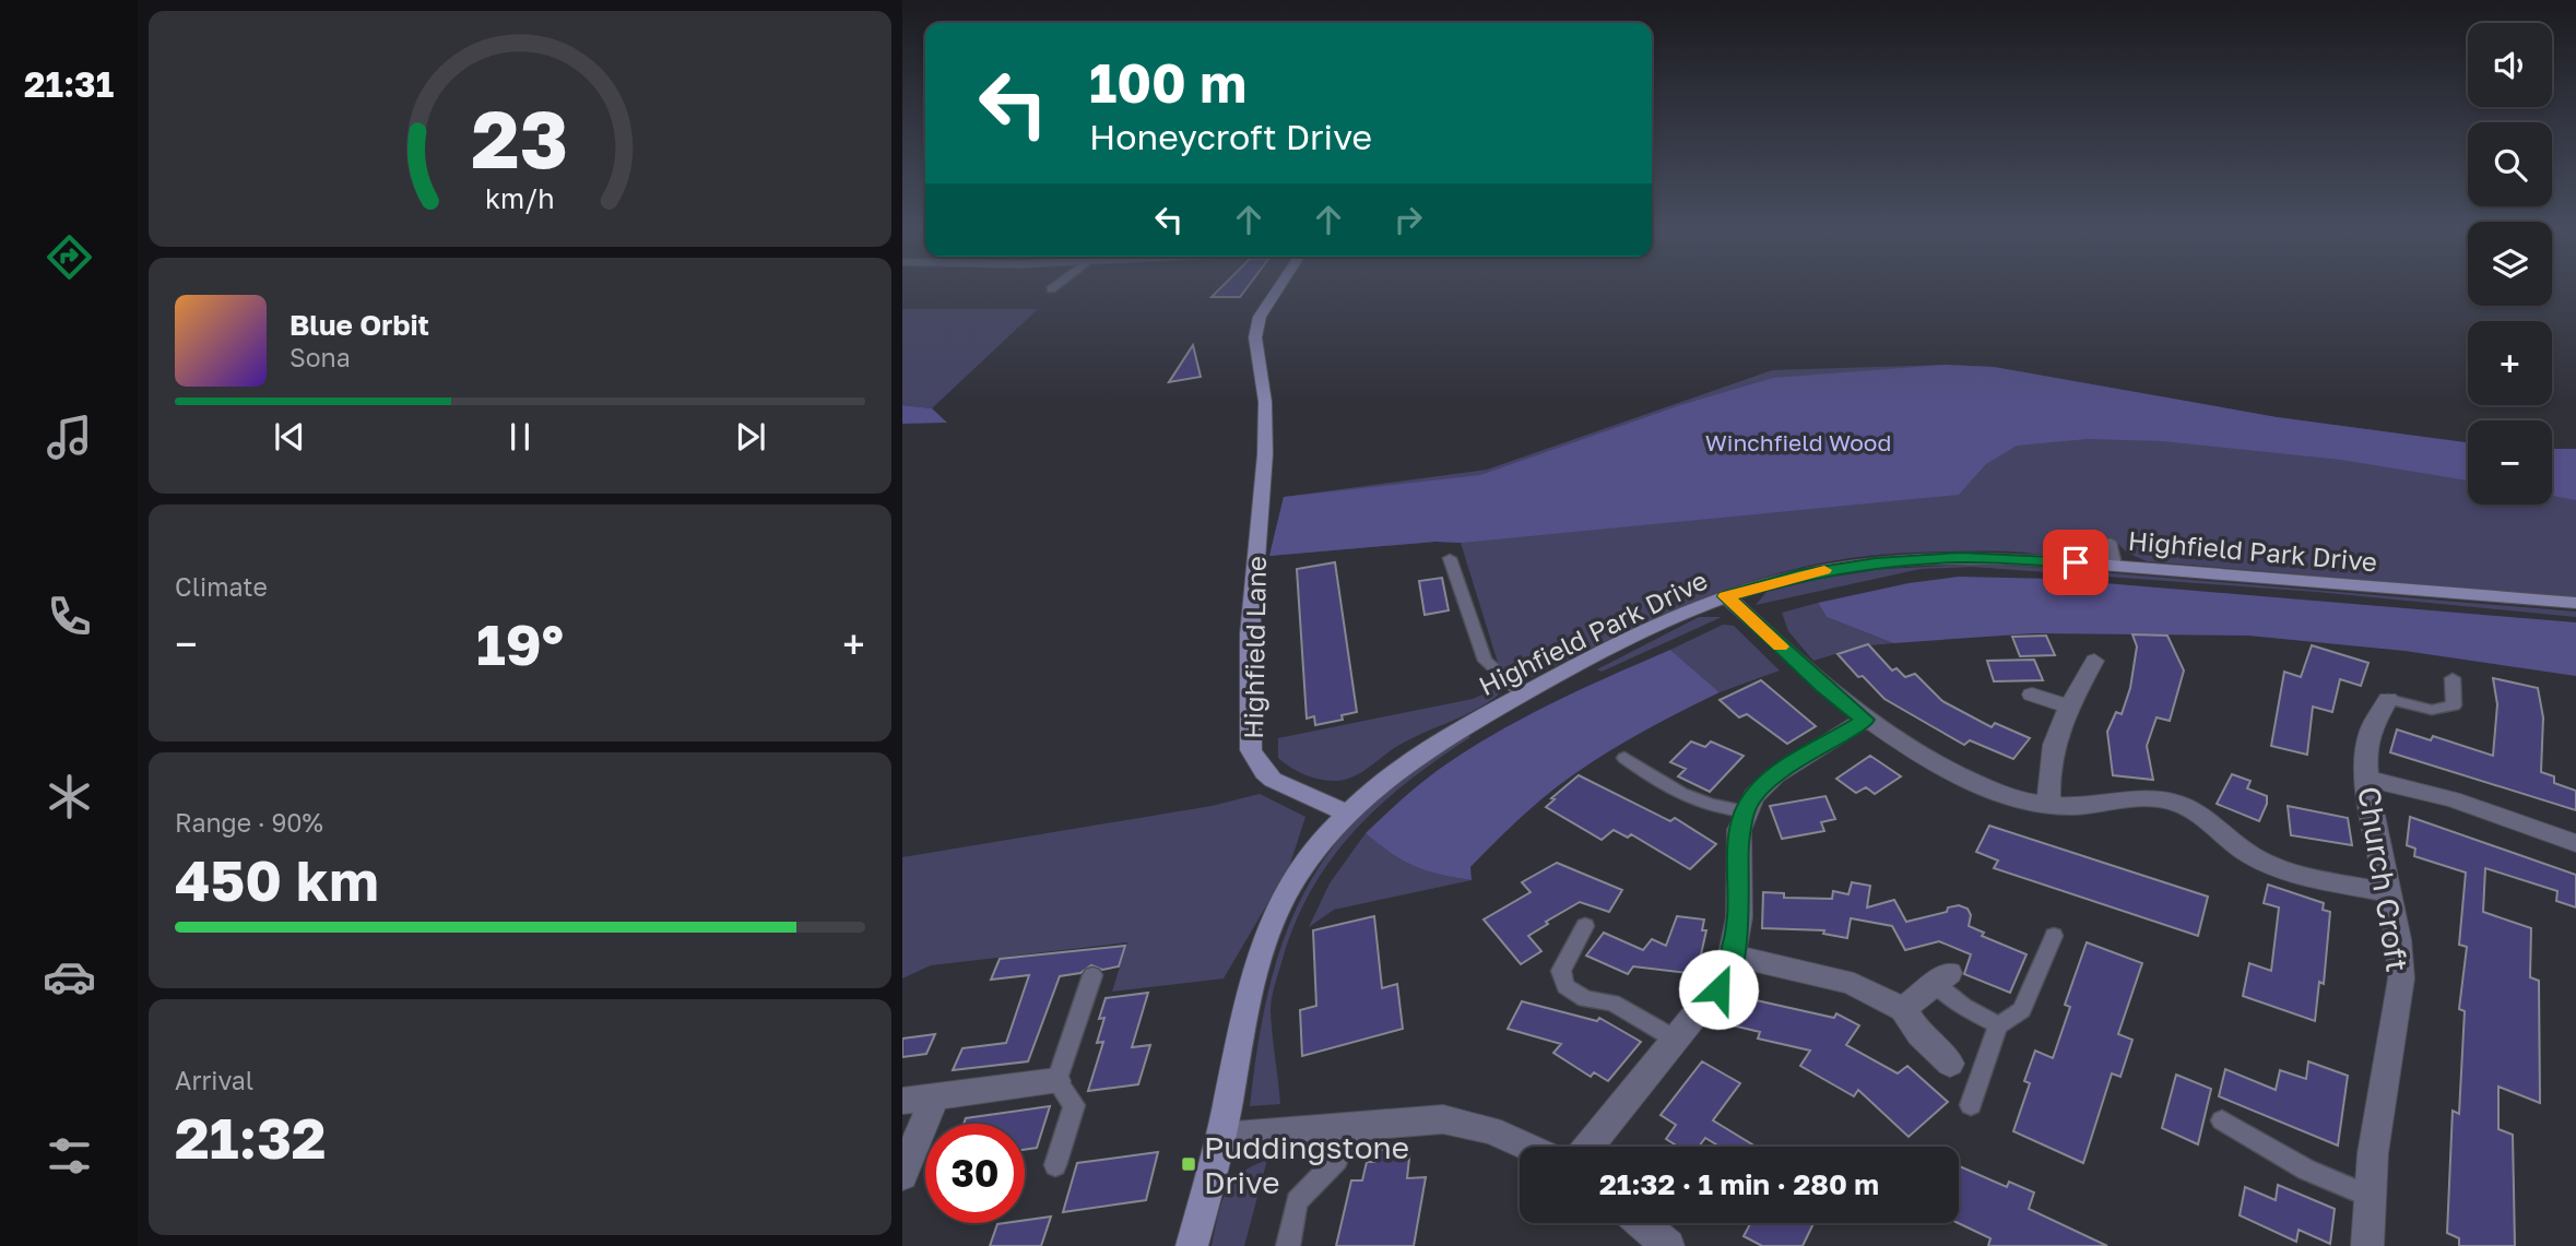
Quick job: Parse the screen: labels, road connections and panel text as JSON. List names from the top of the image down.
{
  "streets": {
    "street": ["Highfield Park Drive", "Highfield Lane", "Church Croft"]
  },
  "crossings": [
    ["Highfield Park Drive", "Highfield Lane"]
  ],
  "parks": ["Winchfield Wood"],
  "places": {
    "transit": ["Puddingstone Drive"]
  },
  "page": {
    "tabs": "21:31",
    "map_buttons": ["+", "−"],
    "turn": ["100 m", "Honeycroft Drive"],
    "song": ["Blue Orbit", "Sona"],
    "tile": [
      "Climate",
      ["Range · 90%", "450 km"],
      ["Arrival", "21:32"]
    ],
    "heat": ["−", "19°", "+"],
    "limit": "30",
    "trip": "21:32 · 1 min · 280 m",
    "gauge": ["23", "km/h"]
  }
}
